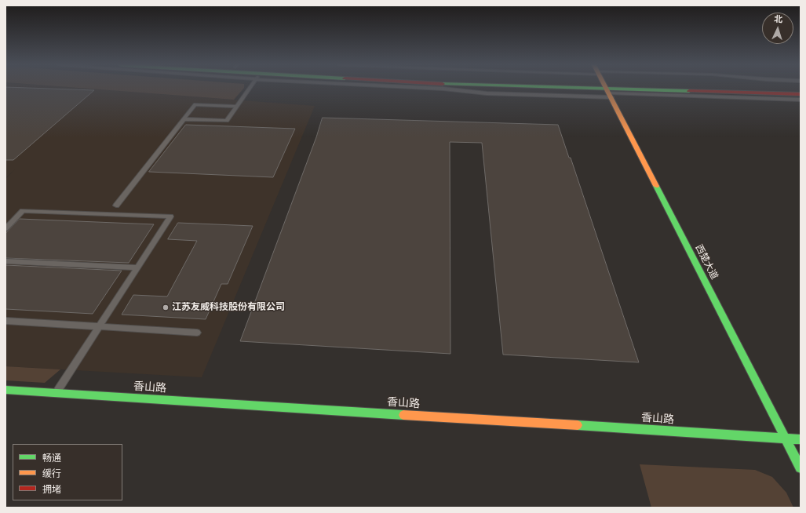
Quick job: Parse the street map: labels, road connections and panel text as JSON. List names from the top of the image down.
{
  "streets": {
    "main road": ["西楚大道", "香山路"]
  },
  "crossings": [
    ["西楚大道", "香山路"]
  ],
  "places": ["江苏友威科技股份有限公司"],
  "legend": ["畅通", "缓行", "拥堵"],
  "north": "top"
}
